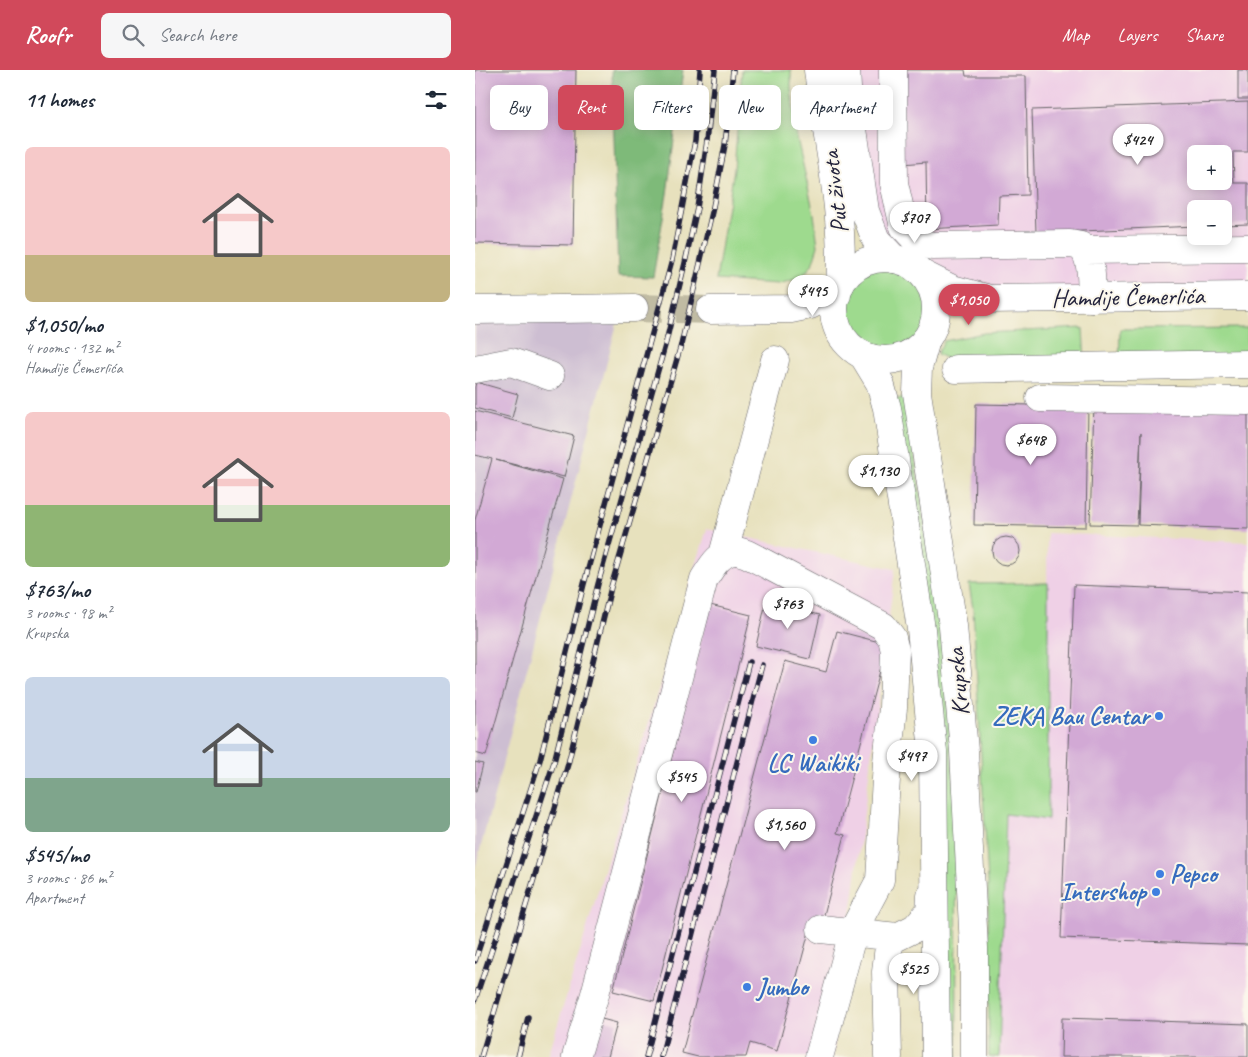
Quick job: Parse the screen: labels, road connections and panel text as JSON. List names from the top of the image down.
{
  "streets": {
    "street": ["Put života", "Hamdije Čemerlića", "Krupska"]
  },
  "crossings": [
    ["Put života", "Hamdije Čemerlića"],
    ["Put života", "Krupska"],
    ["Hamdije Čemerlića", "Krupska"]
  ],
  "places": [
    "ZEKA Bau Centar",
    "LC Waikiki",
    "Pepco",
    "Intershop",
    "Jumbo"
  ],
  "page": {
    "header": "Roofr",
    "search": "Search here",
    "nav": ["Map", "Layers", "Share"],
    "heading": "11 homes",
    "chip": [
      "Buy",
      "Rent",
      "Filters",
      "New",
      "Apartment"
    ],
    "price": [
      "$424",
      "$707",
      "$495",
      "$1,050",
      "$648",
      "$1,130",
      "$763",
      "$497",
      "$545",
      "$1,560",
      "$525"
    ],
    "list": [
      {
        "name": "$1,050/mo",
        "note": "4 rooms · 132 m² · Hamdije Čemerlića"
      },
      {
        "name": "$763/mo",
        "note": "3 rooms · 98 m² · Krupska"
      },
      {
        "name": "$545/mo",
        "note": "3 rooms · 86 m² · Apartment"
      }
    ],
    "map_buttons": ["+", "−"]
  }
}
